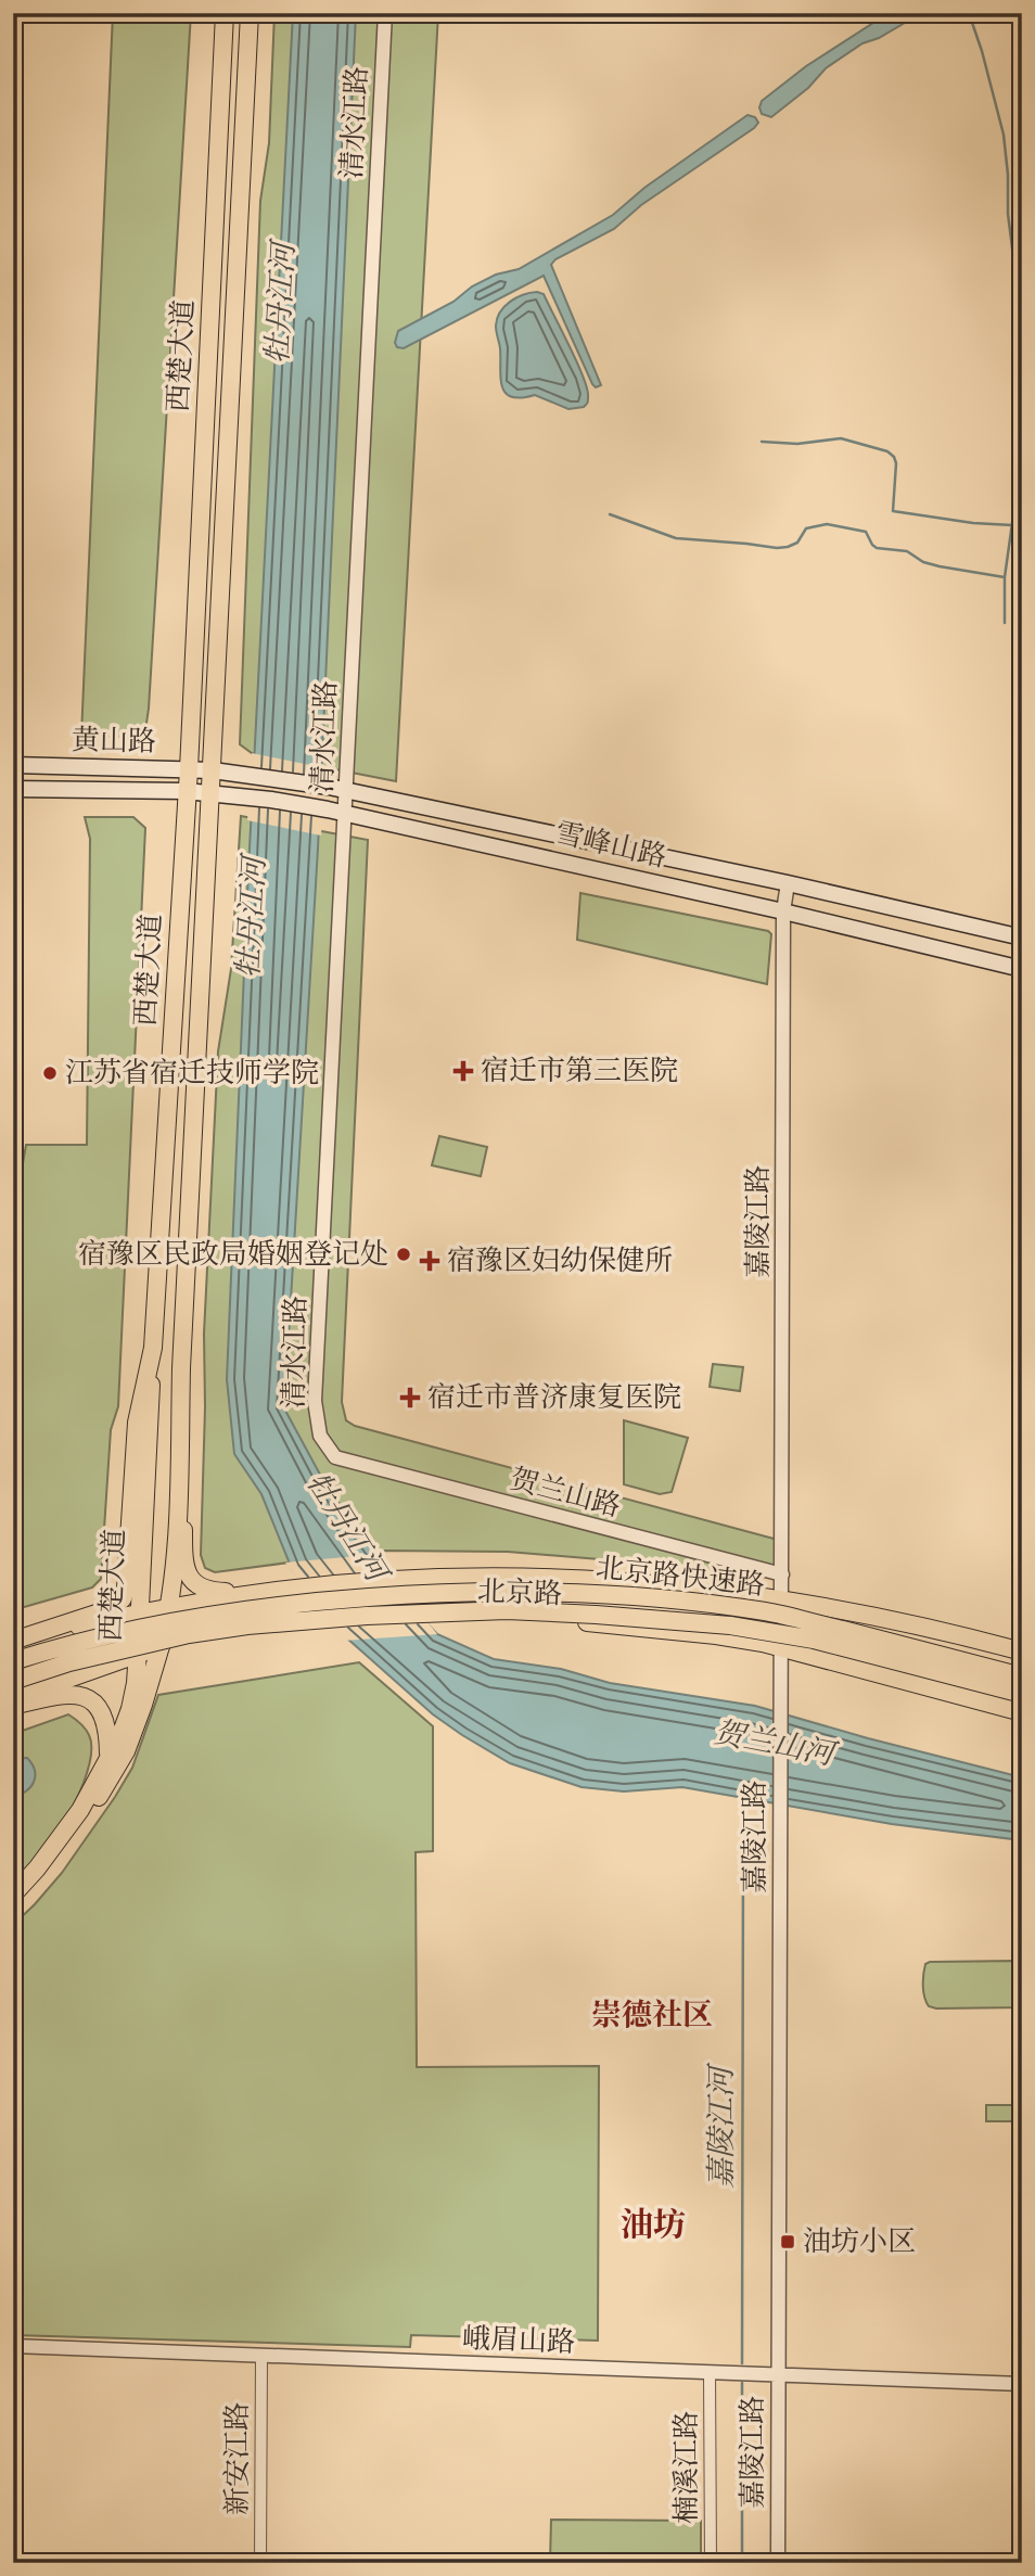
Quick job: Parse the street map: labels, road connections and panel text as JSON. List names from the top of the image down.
{
  "streets": {
    "main road": [
      "西楚大道",
      "黄山路",
      "雪峰山路",
      "北京路快速路",
      "北京路"
    ],
    "street": [
      "清水江路",
      "嘉陵江路",
      "贺兰山路",
      "峨眉山路",
      "新安江路",
      "楠溪江路"
    ]
  },
  "crossings": [
    ["清水江路", "雪峰山路"],
    ["清水江路", "贺兰山路"],
    ["西楚大道", "黄山路"],
    ["西楚大道", "雪峰山路"],
    ["西楚大道", "北京路"],
    ["黄山路", "雪峰山路"],
    ["雪峰山路", "嘉陵江路"],
    ["嘉陵江路", "贺兰山路"],
    ["嘉陵江路", "北京路"],
    ["嘉陵江路", "峨眉山路"],
    ["峨眉山路", "新安江路"],
    ["峨眉山路", "楠溪江路"]
  ],
  "districts": ["崇德社区", "油坊"],
  "water": ["牡丹江河", "贺兰山河", "嘉陵江河"],
  "places": {
    "health": ["宿迁市第三医院", "宿豫区妇幼保健所", "宿迁市普济康复医院"],
    "other": ["江苏省宿迁技师学院", "宿豫区民政局婚姻登记处"],
    "transit": ["油坊小区"]
  }
}
